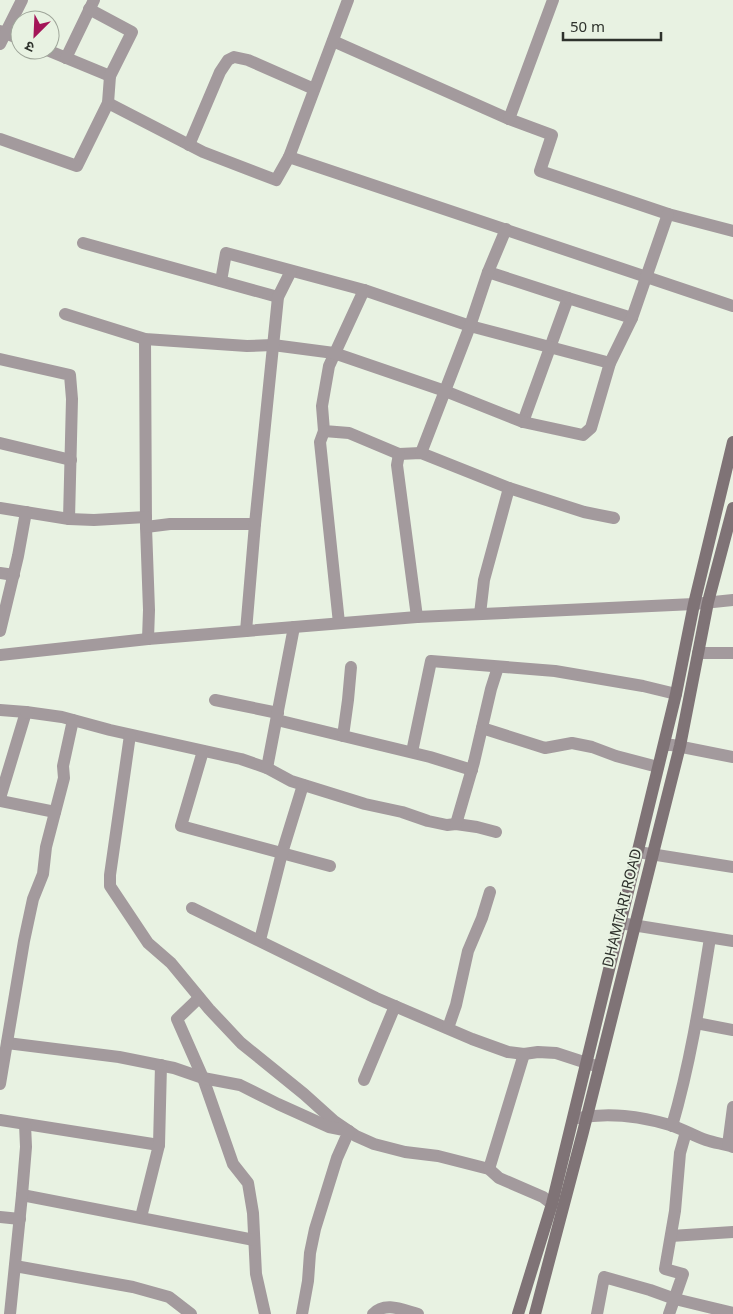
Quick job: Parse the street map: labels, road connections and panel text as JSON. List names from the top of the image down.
{
  "streets": {
    "main road": ["DHAMTARI ROAD"]
  },
  "scale_bar": "50 m",
  "north": "bottom left"
}
